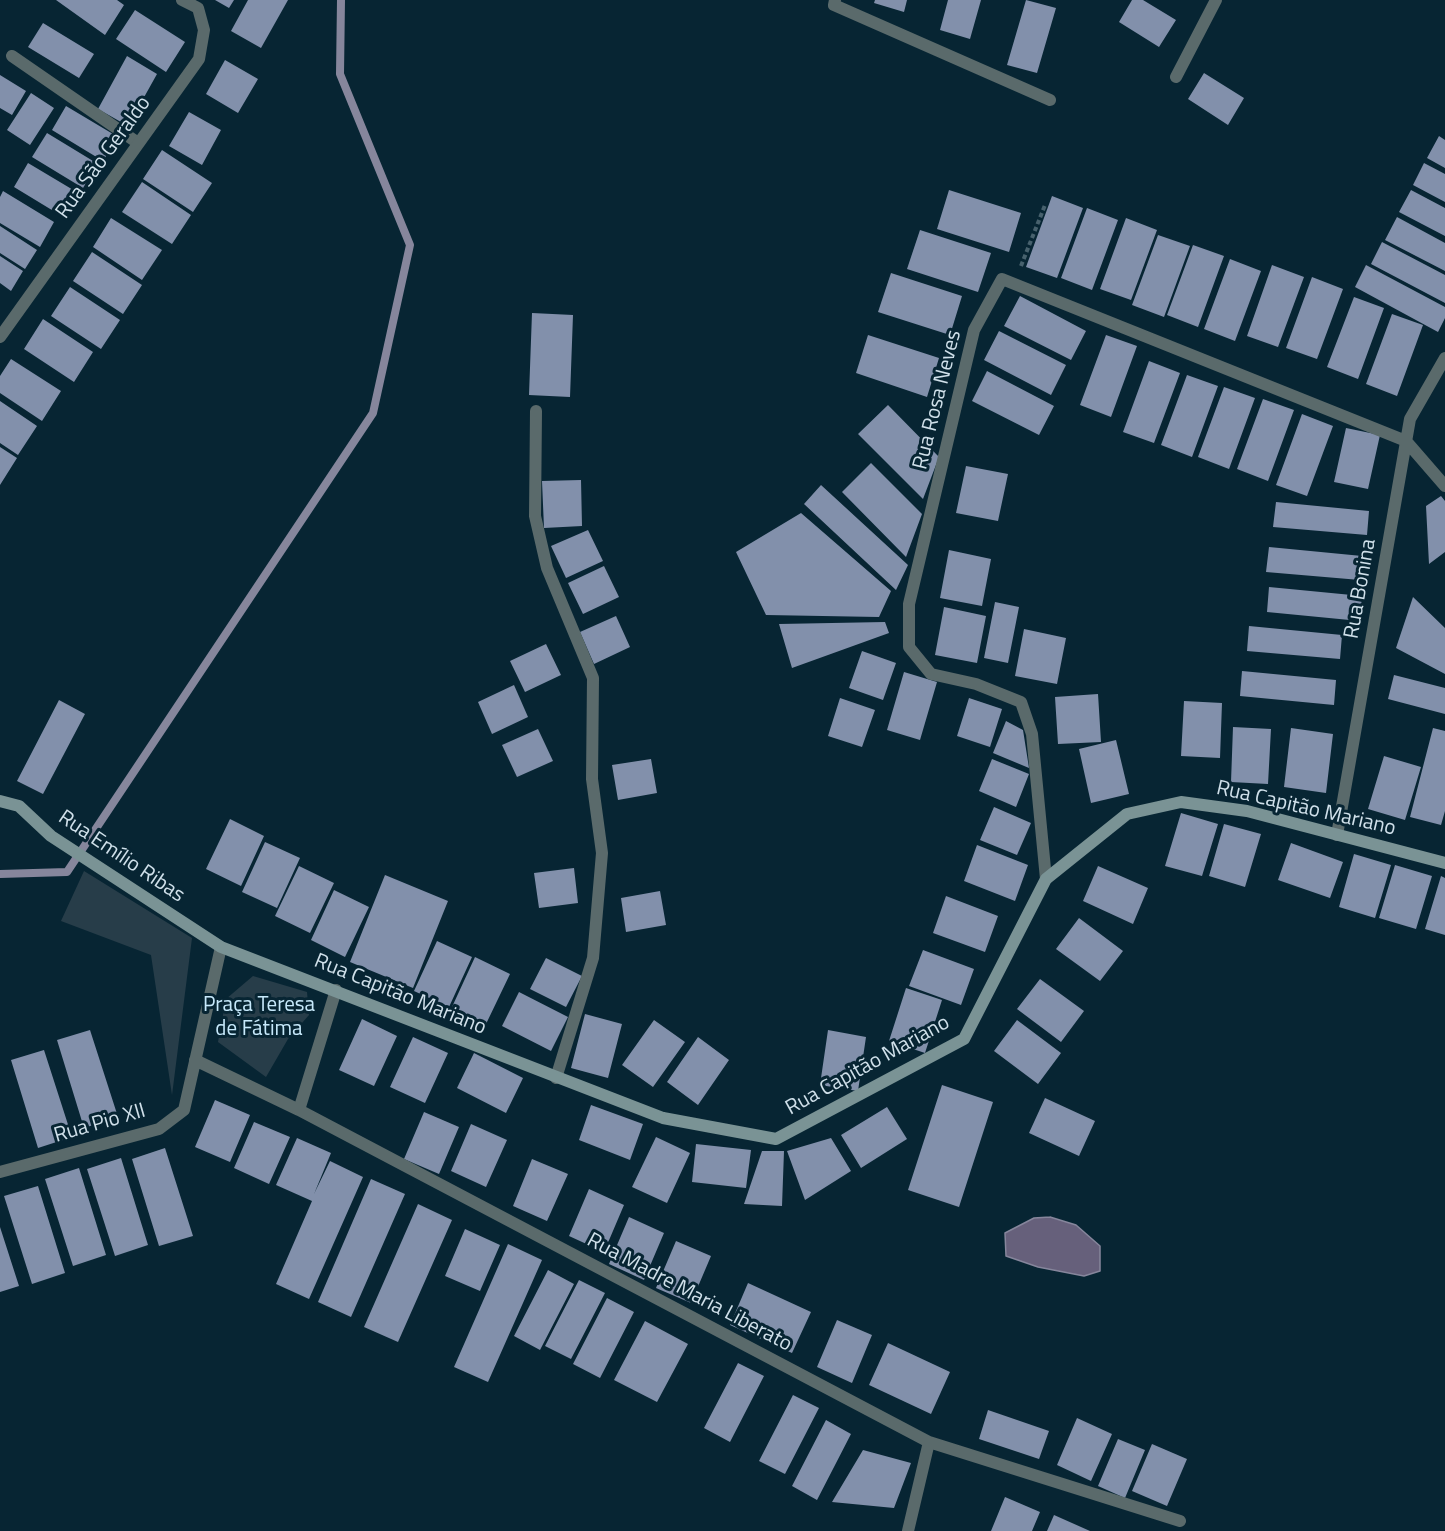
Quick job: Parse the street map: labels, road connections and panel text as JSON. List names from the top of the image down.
{
  "streets": {
    "street": [
      "Rua São Geraldo",
      "Rua Rosa Neves",
      "Rua Bonina",
      "Rua Capitão Mariano",
      "Rua Emílio Ribas",
      "Rua Pio XII",
      "Rua Madre Maria Liberato"
    ]
  },
  "crossings": [
    ["Rua Rosa Neves", "Rua Capitão Mariano"],
    ["Rua Bonina", "Rua Capitão Mariano"],
    ["Rua Capitão Mariano", "Rua Emílio Ribas"],
    ["Rua Capitão Mariano", "Rua Pio XII"],
    ["Rua Emílio Ribas", "Rua Pio XII"],
    ["Rua Pio XII", "Rua Madre Maria Liberato"]
  ],
  "parks": ["Praça Teresa de Fátima"]
}
